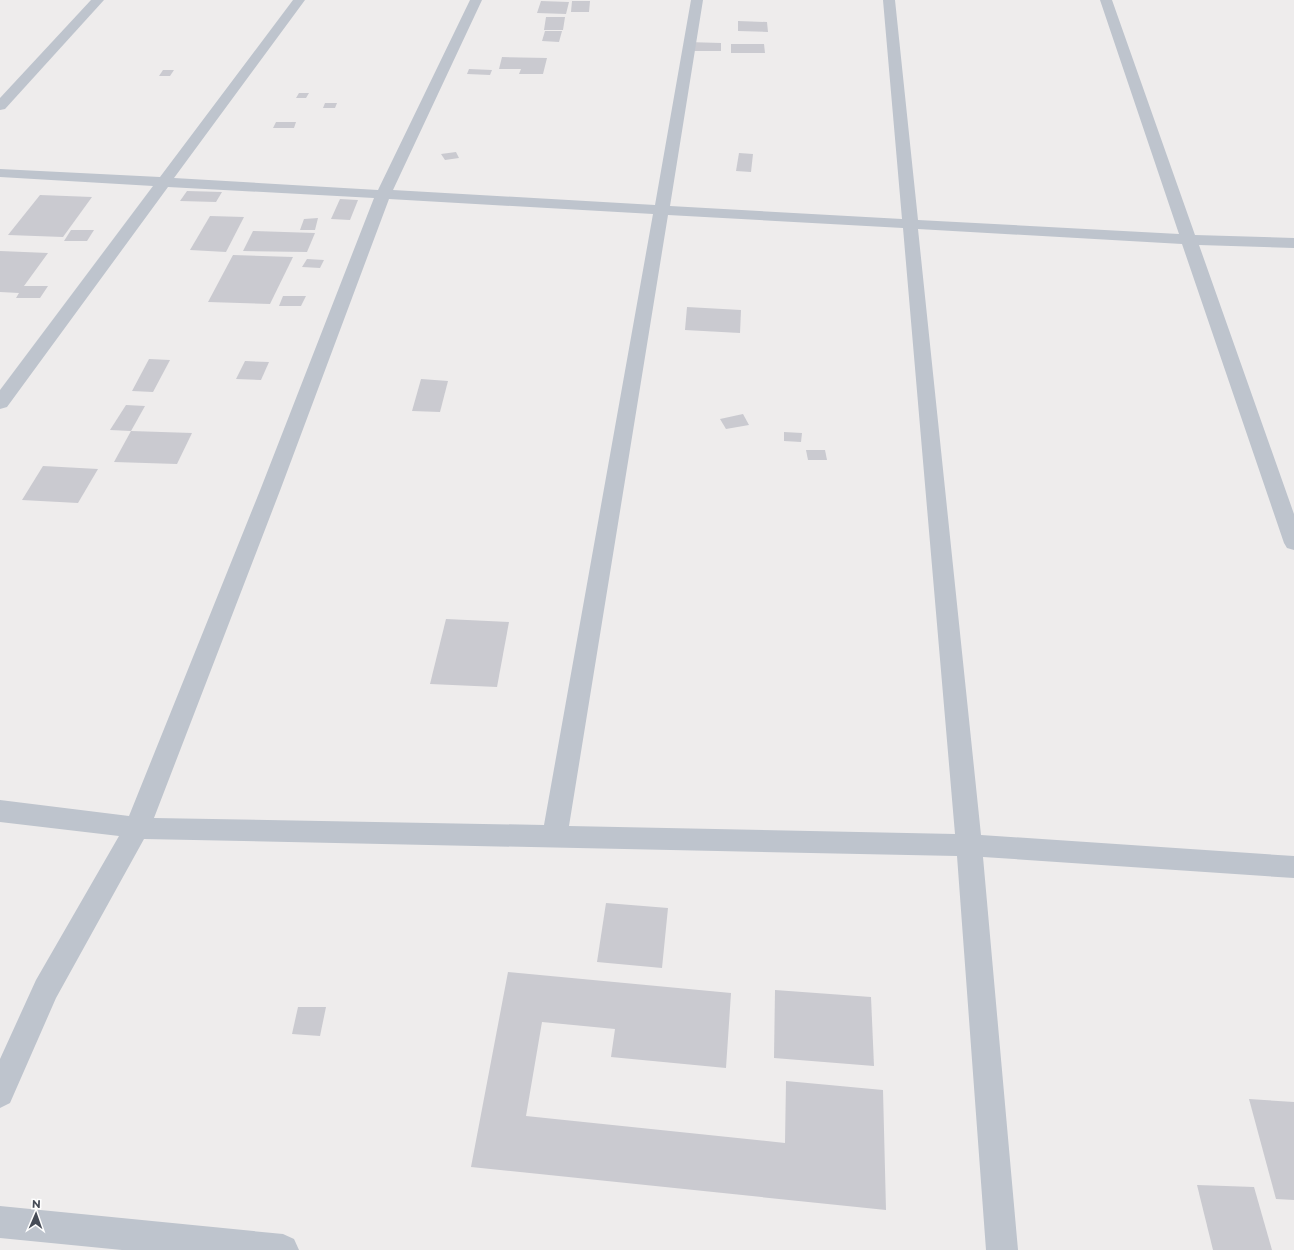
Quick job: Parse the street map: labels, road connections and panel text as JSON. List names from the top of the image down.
{
  "north": "top"
}
